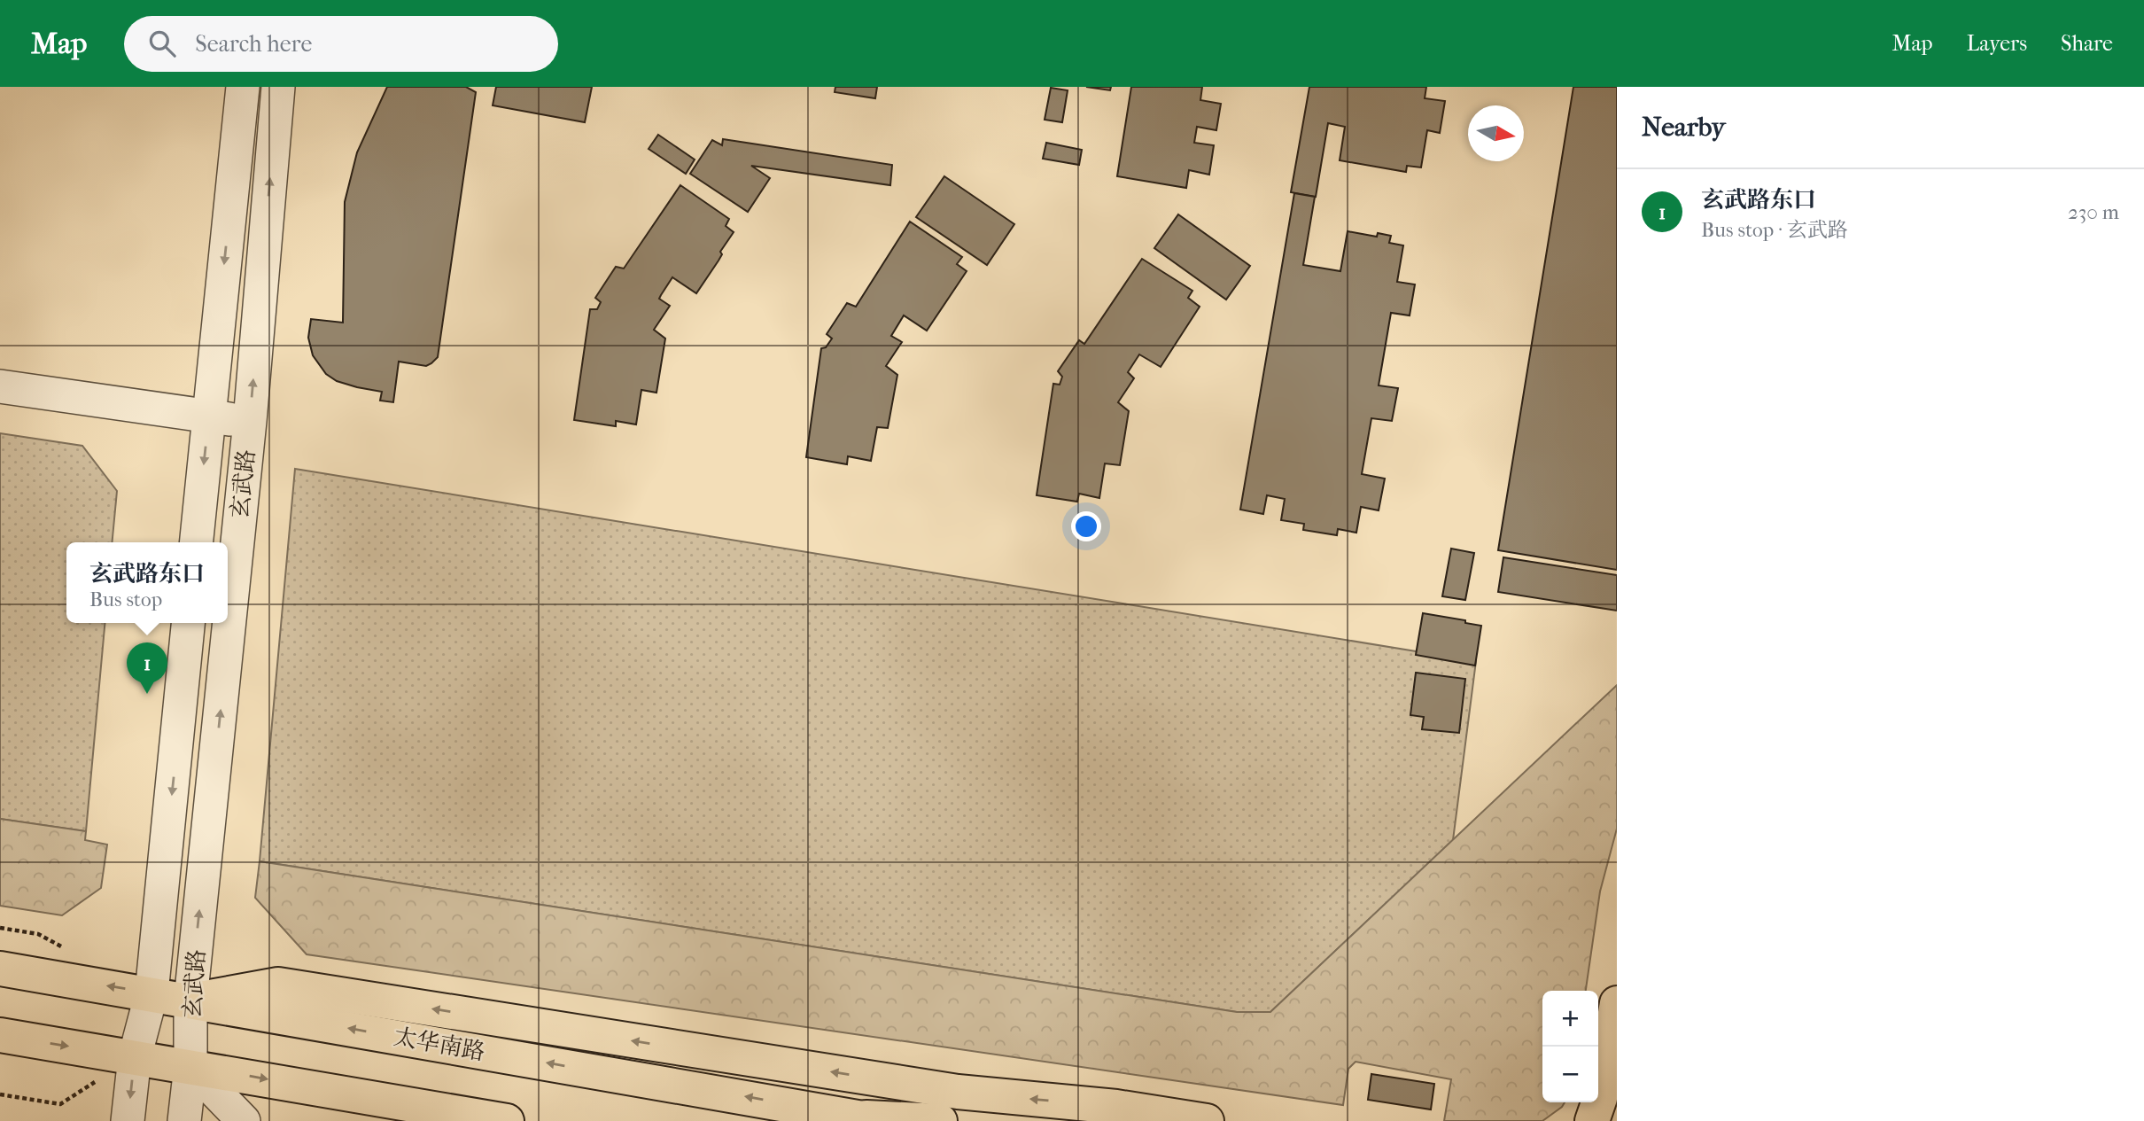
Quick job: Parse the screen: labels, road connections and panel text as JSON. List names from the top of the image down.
{
  "streets": {
    "main road": ["太华南路"],
    "street": ["玄武路"]
  },
  "crossings": [
    ["玄武路", "太华南路"]
  ],
  "north": "right",
  "page": {
    "header": "Map",
    "search": "Search here",
    "nav": ["Map", "Layers", "Share"],
    "heading": "Nearby",
    "list": [
      {
        "mark": "1",
        "name": "玄武路东口",
        "note": "Bus stop · 玄武路",
        "value": "230 m"
      }
    ],
    "popup": ["玄武路东口", "Bus stop"],
    "pins": "1",
    "map_buttons": ["+", "−"]
  }
}
